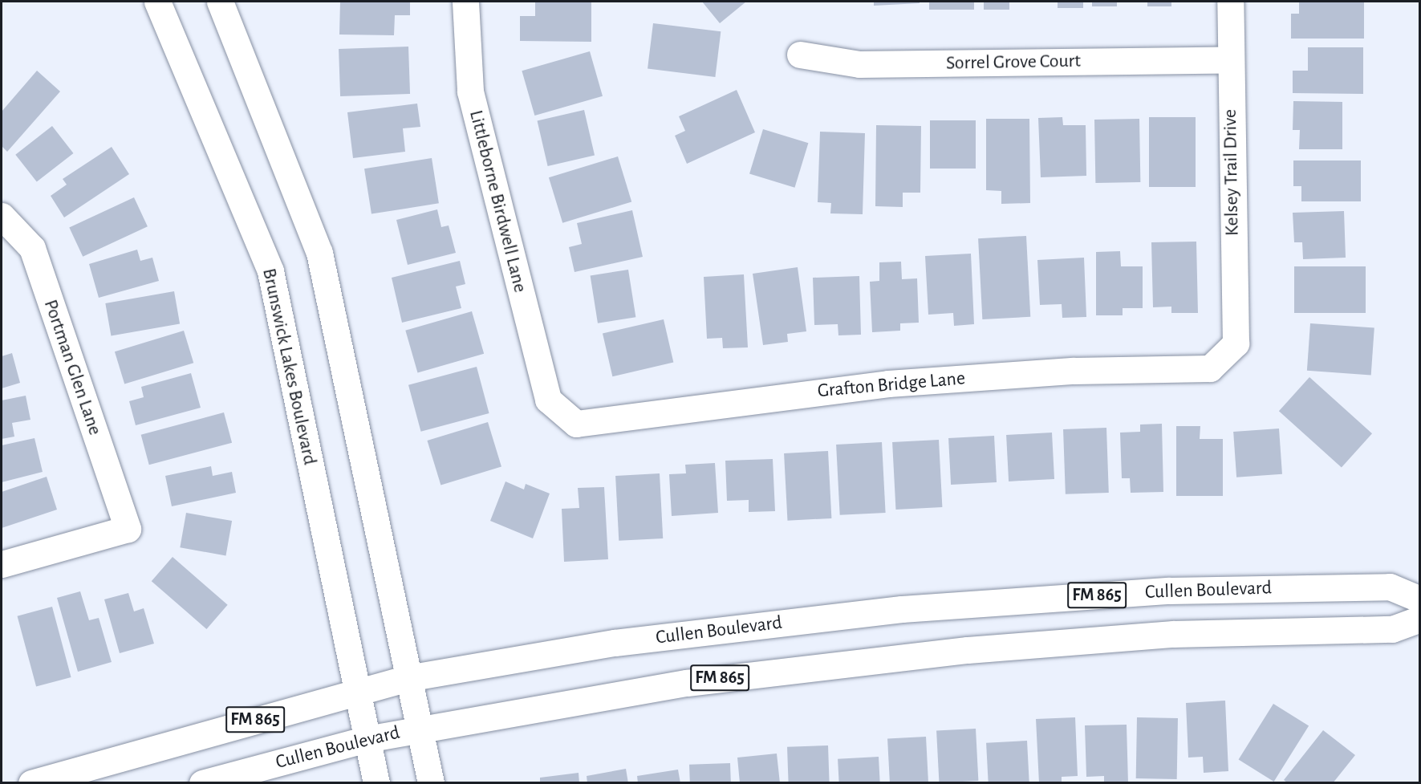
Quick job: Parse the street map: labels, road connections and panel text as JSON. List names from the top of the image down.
{
  "streets": {
    "street": [
      "Sorrel Grove Court",
      "Kelsey Trail Drive",
      "Littleborne Birdwell Lane",
      "Brunswick Lakes Boulevard",
      "Portman Glen Lane",
      "Grafton Bridge Lane",
      "Cullen Boulevard",
      "FM 865"
    ]
  },
  "crossings": [
    ["Sorrel Grove Court", "Kelsey Trail Drive"],
    ["Kelsey Trail Drive", "Grafton Bridge Lane"],
    ["Littleborne Birdwell Lane", "Grafton Bridge Lane"],
    ["Brunswick Lakes Boulevard", "Cullen Boulevard"]
  ]
}
